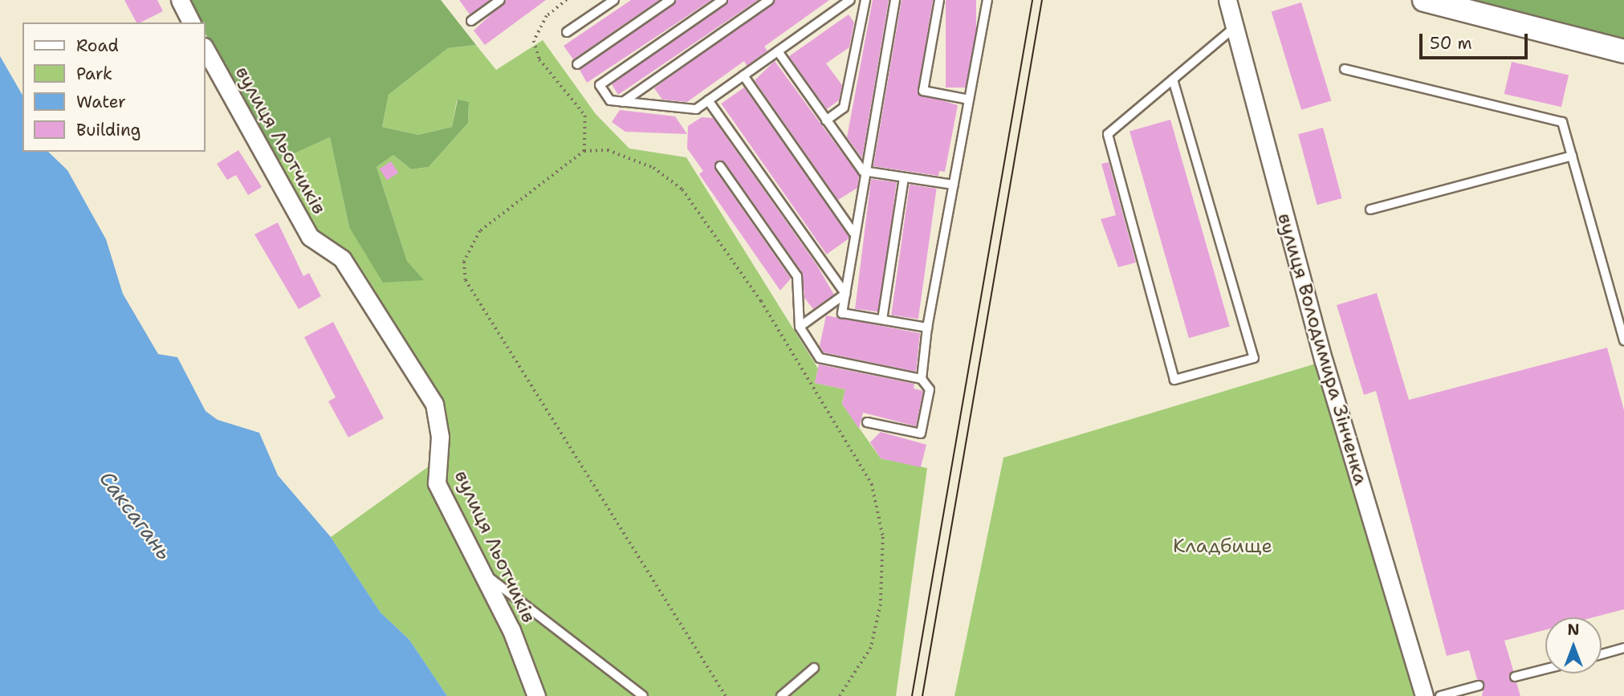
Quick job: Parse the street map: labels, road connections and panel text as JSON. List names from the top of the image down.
{
  "streets": {
    "street": ["вулиця Льотчиків", "вулиця Володимира Зінченка"]
  },
  "water": ["Саксагань"],
  "parks": ["Кладбище"],
  "legend": [
    "Road",
    "Park",
    "Water",
    "Building"
  ],
  "scale_bar": "50 m",
  "north": "top"
}
